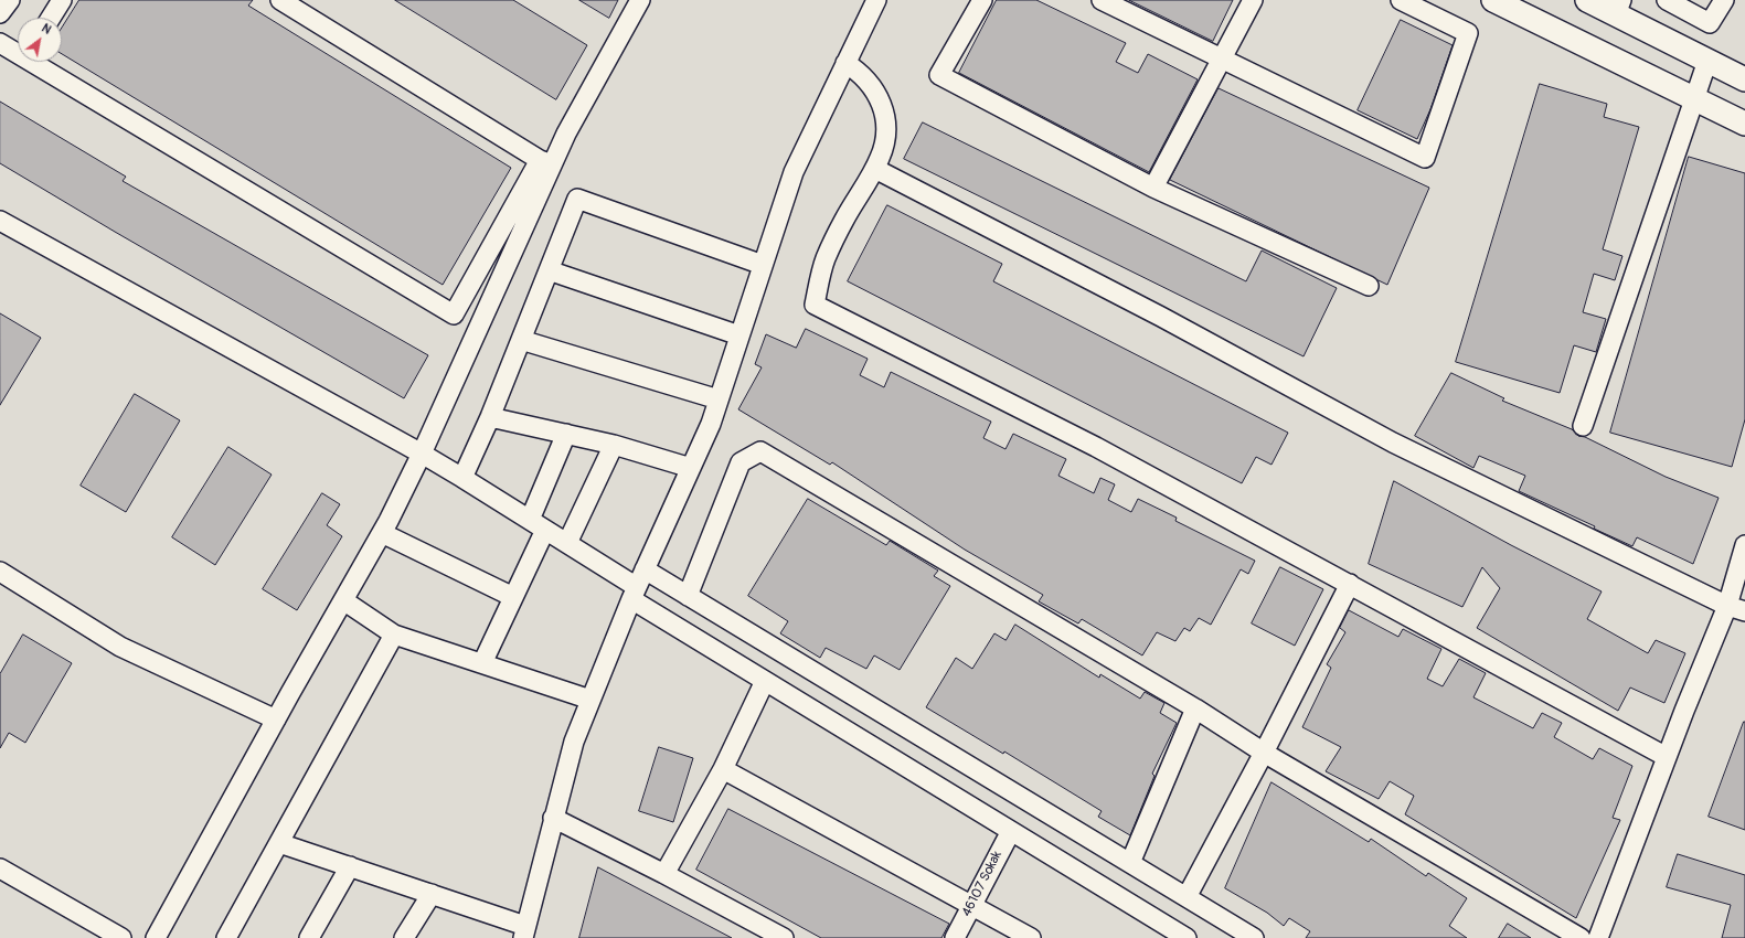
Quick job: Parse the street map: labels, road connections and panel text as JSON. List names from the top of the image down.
{
  "streets": {
    "street": ["46107 Sokak"]
  },
  "north": "top right"
}
